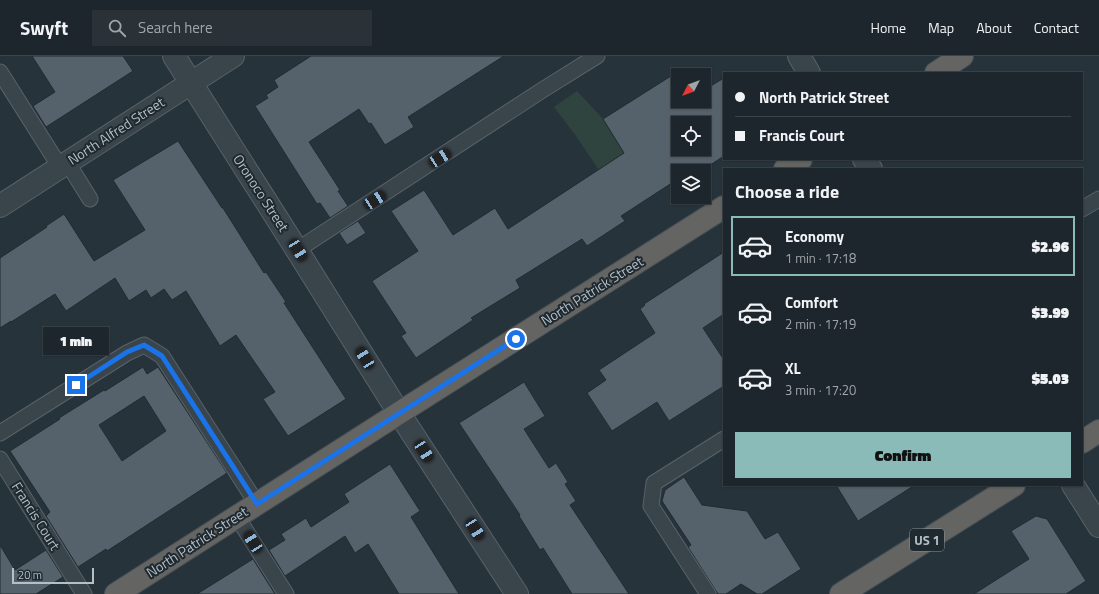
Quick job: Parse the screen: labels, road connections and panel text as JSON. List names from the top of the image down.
{
  "streets": {
    "highway": ["North Patrick Street", "US 1"],
    "street": ["North Alfred Street", "Oronoco Street"],
    "lane": ["Francis Court"]
  },
  "crossings": [
    ["North Alfred Street", "Oronoco Street"],
    ["Oronoco Street", "North Patrick Street"]
  ],
  "scale_bar": "20 m",
  "north": "bottom left",
  "page": {
    "header": "Swyft",
    "search": "Search here",
    "nav": [
      "Home",
      "Map",
      "About",
      "Contact"
    ],
    "banner": ["North Patrick Street", "Francis Court"],
    "heading": "Choose a ride",
    "list": [
      {
        "name": "Economy",
        "note": "1 min · 17:18",
        "value": "$2.96"
      },
      {
        "name": "Comfort",
        "note": "2 min · 17:19",
        "value": "$3.99"
      },
      {
        "name": "XL",
        "note": "3 min · 17:20",
        "value": "$5.03"
      }
    ],
    "bubble": "1 min",
    "buttons": "Confirm",
    "scale": "20 m"
  }
}
